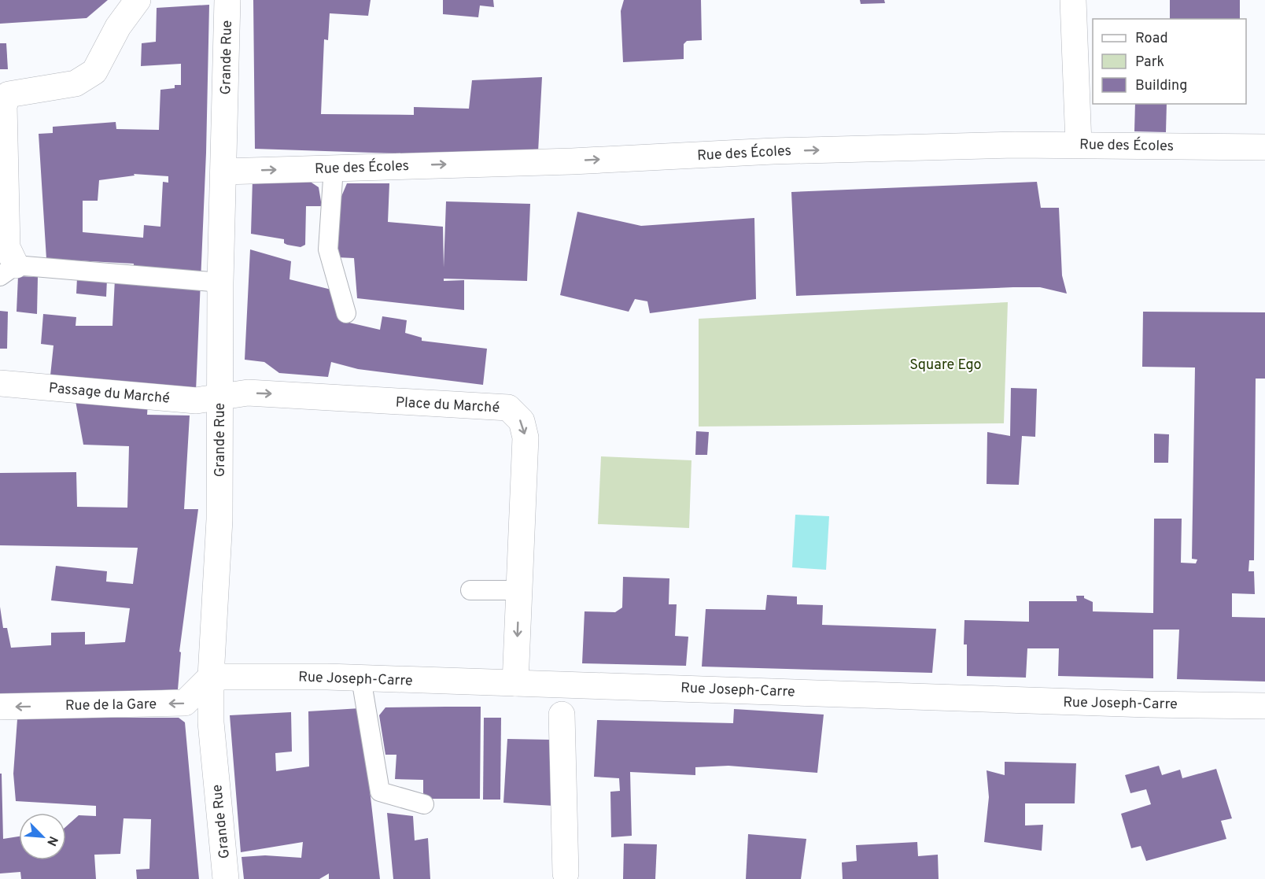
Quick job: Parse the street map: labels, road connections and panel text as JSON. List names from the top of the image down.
{
  "streets": {
    "street": [
      "Grande Rue",
      "Rue des Écoles",
      "Passage du Marché",
      "Place du Marché",
      "Rue Joseph-Carre",
      "Rue de la Gare"
    ]
  },
  "crossings": [
    ["Grande Rue", "Rue des Écoles"],
    ["Grande Rue", "Passage du Marché"],
    ["Grande Rue", "Place du Marché"],
    ["Grande Rue", "Rue Joseph-Carre"],
    ["Grande Rue", "Rue de la Gare"],
    ["Passage du Marché", "Place du Marché"],
    ["Place du Marché", "Rue Joseph-Carre"],
    ["Rue Joseph-Carre", "Rue de la Gare"]
  ],
  "one_way": ["Rue des Écoles", "Rue de la Gare"],
  "parks": ["Square Ego"],
  "legend": ["Road", "Park", "Building"],
  "north": "bottom right"
}
